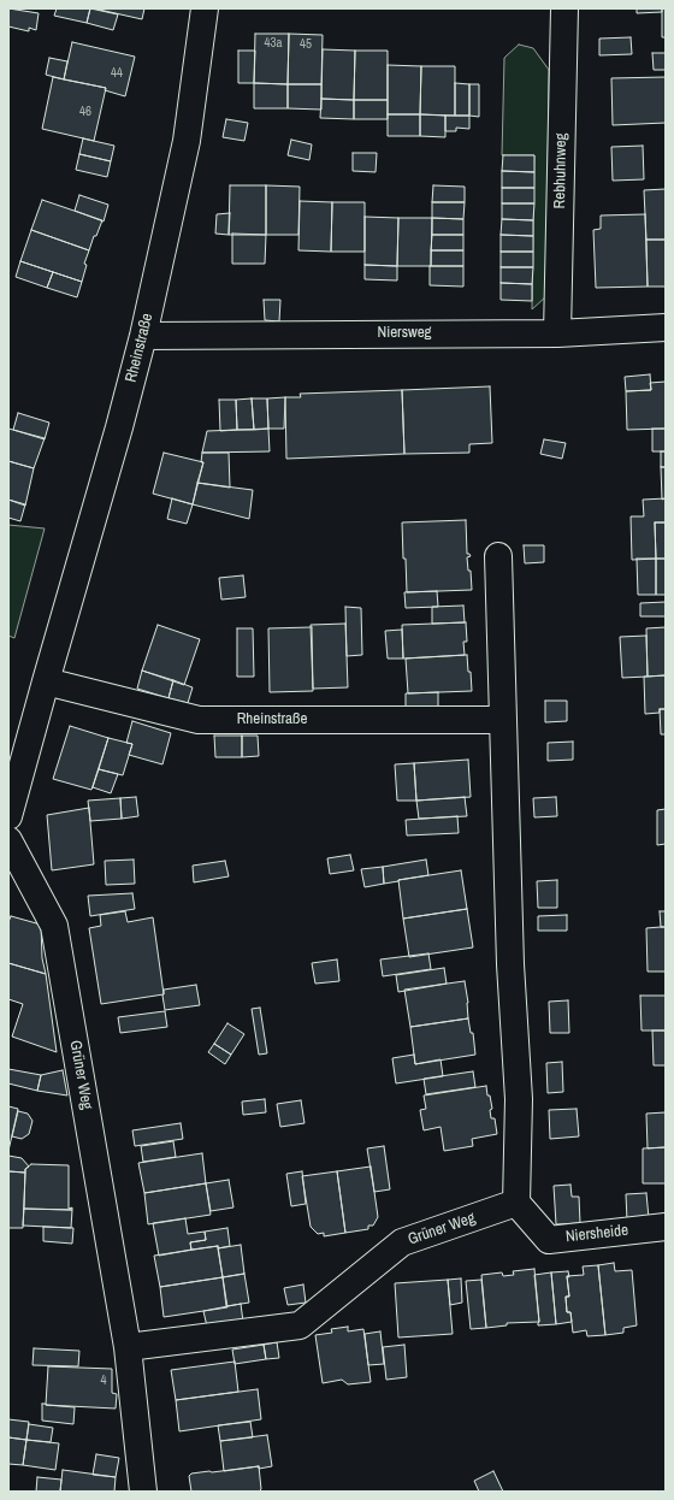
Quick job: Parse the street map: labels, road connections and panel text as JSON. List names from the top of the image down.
{
  "streets": {
    "street": [
      "Rebhuhnweg",
      "Niersweg",
      "Rheinstraße",
      "Grüner Weg",
      "Niersheide"
    ]
  },
  "crossings": [
    ["Rebhuhnweg", "Niersweg"],
    ["Niersweg", "Rheinstraße"],
    ["Grüner Weg", "Niersheide"]
  ],
  "house_numbers": [
    "43a",
    "45",
    "44",
    "46",
    "4"
  ]
}
